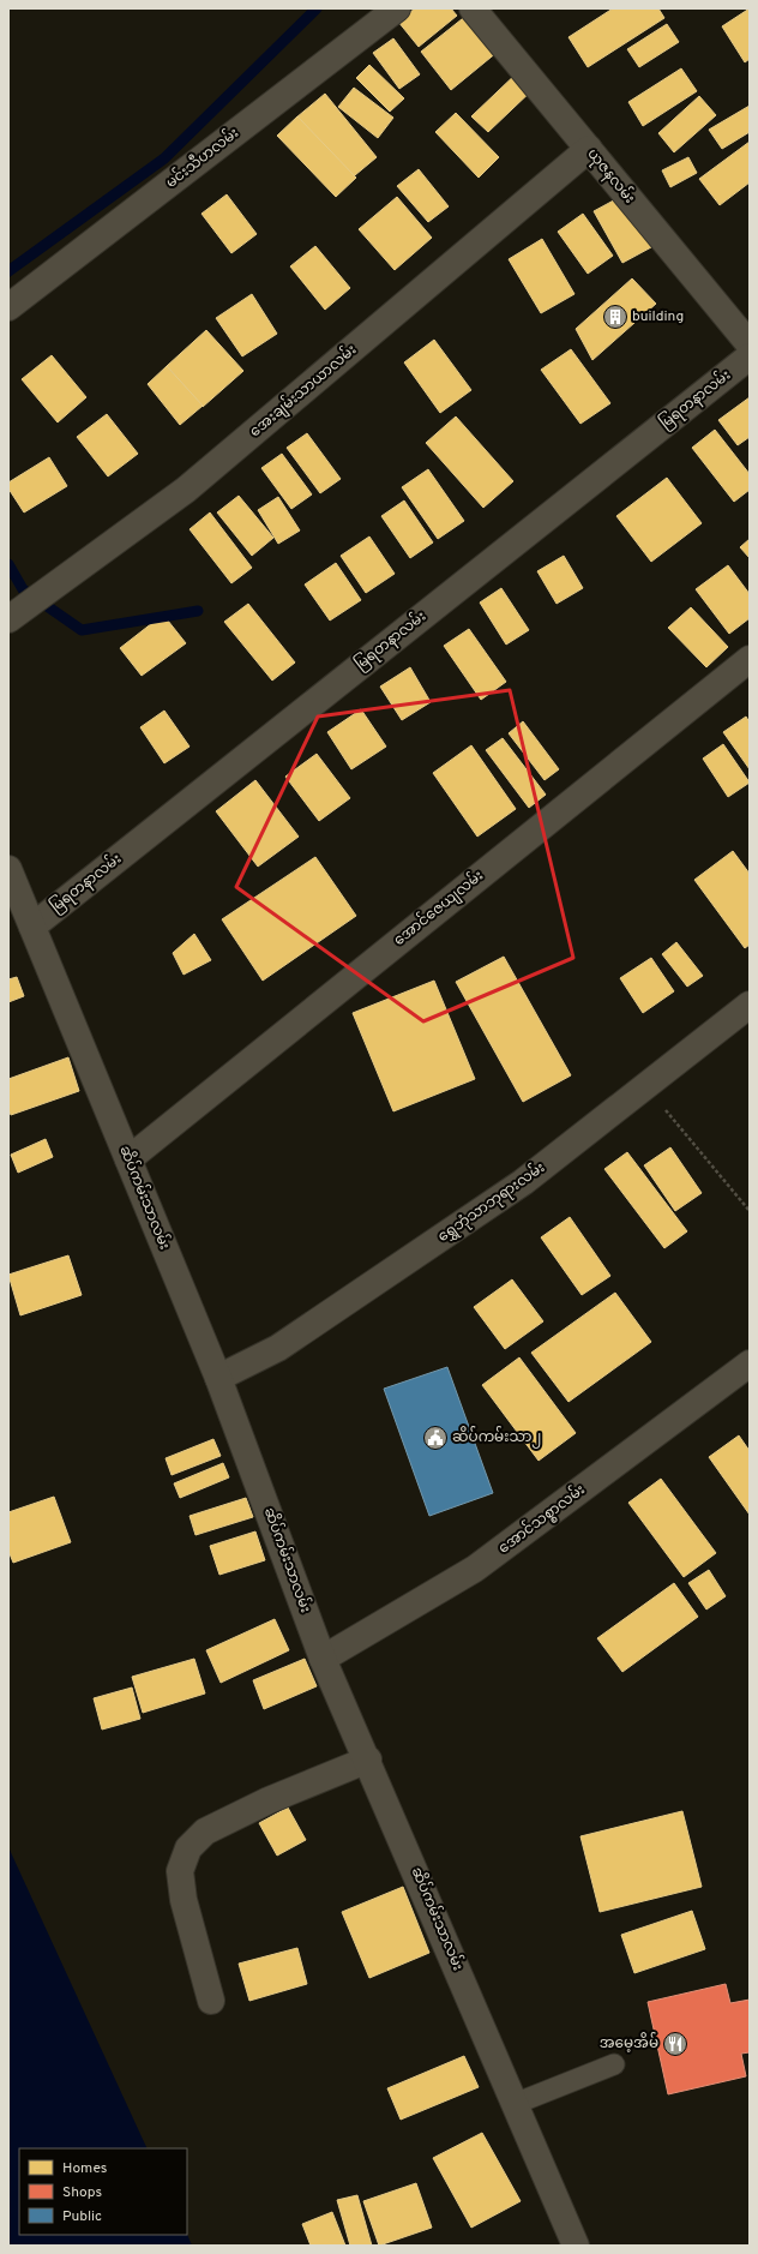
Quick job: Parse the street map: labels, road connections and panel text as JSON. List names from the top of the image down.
{
  "streets": {
    "street": [
      "မင်းသီဟလမ်း",
      "ယုဇနလမ်း",
      "အေးချမ်းသာယာလမ်း",
      "မြရတနာလမ်း",
      "အောင်ဇေယျလမ်း",
      "ဆိပ်ကမ်းသာလမ်း",
      "ရွှေဘုံသာဘုရားလမ်း",
      "အောင်သစ္စာလမ်း"
    ]
  },
  "crossings": [
    ["ယုဇနလမ်း", "အေးချမ်းသာယာလမ်း"],
    ["မြရတနာလမ်း", "ဆိပ်ကမ်းသာလမ်း"],
    ["အောင်ဇေယျလမ်း", "ဆိပ်ကမ်းသာလမ်း"],
    ["ဆိပ်ကမ်းသာလမ်း", "ရွှေဘုံသာဘုရားလမ်း"],
    ["ဆိပ်ကမ်းသာလမ်း", "အောင်သစ္စာလမ်း"]
  ],
  "places": {
    "building": ["building"],
    "public building": ["ဆိပ်ကမ်းသာ၂"],
    "restaurant": ["အမေ့အိမ်"]
  },
  "legend": ["Homes", "Shops", "Public"]
}
